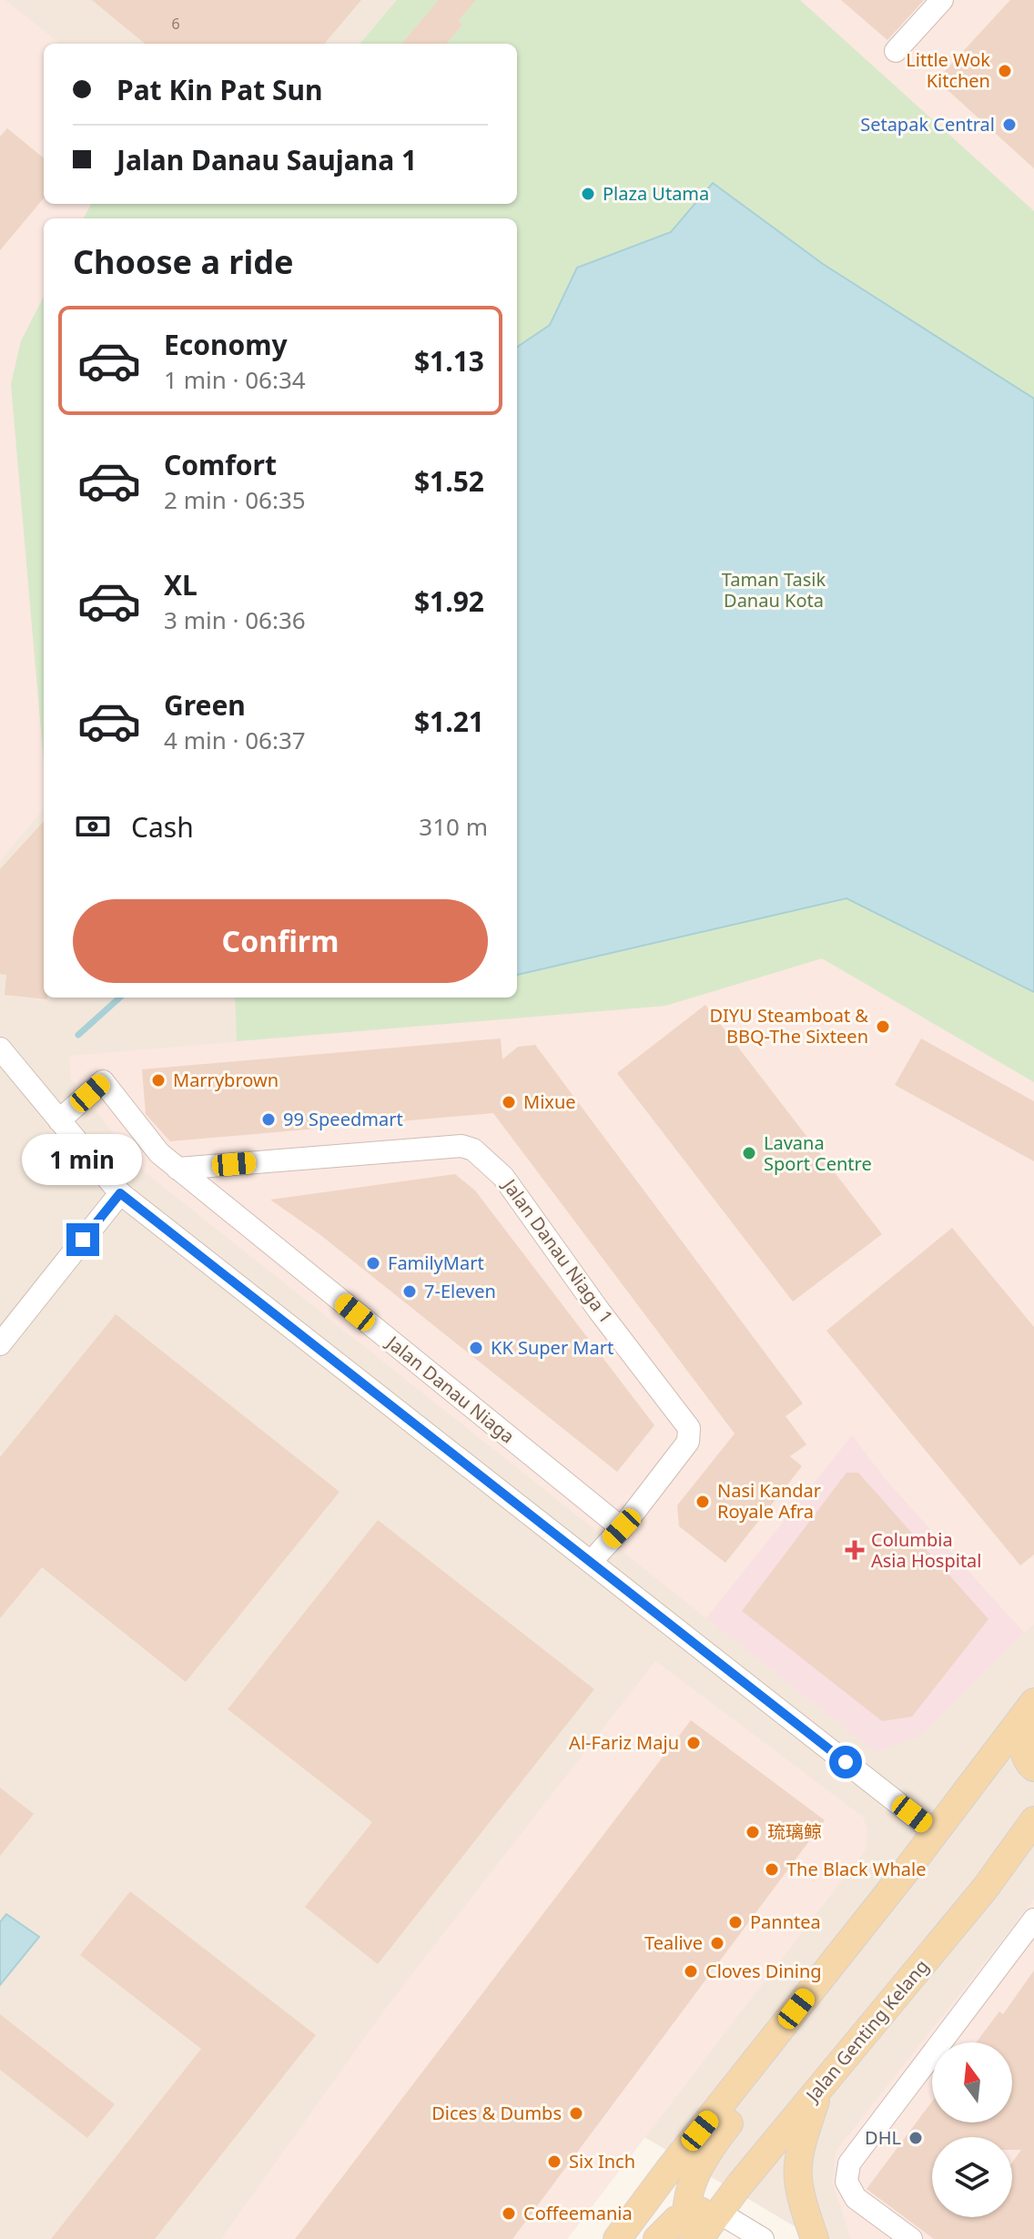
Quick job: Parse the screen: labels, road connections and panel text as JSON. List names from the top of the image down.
{
  "streets": {
    "main road": ["Jalan Genting Kelang"],
    "street": ["Jalan Danau Niaga 1", "Jalan Danau Niaga"]
  },
  "crossings": [
    ["Jalan Danau Niaga 1", "Jalan Danau Niaga"]
  ],
  "parks": ["Taman Tasik Danau Kota"],
  "places": {
    "other": [
      "Little Wok Kitchen",
      "Setapak Central",
      "Plaza Utama",
      "DIYU Steamboat & BBQ-The Sixteen",
      "Marrybrown",
      "Mixue",
      "99 Speedmart",
      "Lavana Sport Centre",
      "FamilyMart",
      "7-Eleven",
      "KK Super Mart",
      "Nasi Kandar Royale Afra",
      "Al-Fariz Maju",
      "琉璃鲸",
      "The Black Whale",
      "Panntea",
      "Tealive",
      "Cloves Dining",
      "Dices & Dumbs",
      "DHL",
      "Six Inch",
      "Coffeemania"
    ],
    "health": ["Columbia Asia Hospital"]
  },
  "house_numbers": ["6"],
  "north": "top",
  "page": {
    "banner": ["Pat Kin Pat Sun", "Jalan Danau Saujana 1"],
    "heading": "Choose a ride",
    "list": [
      {
        "name": "Economy",
        "note": "1 min · 06:34",
        "value": "$1.13"
      },
      {
        "name": "Comfort",
        "note": "2 min · 06:35",
        "value": "$1.52"
      },
      {
        "name": "XL",
        "note": "3 min · 06:36",
        "value": "$1.92"
      },
      {
        "name": "Green",
        "note": "4 min · 06:37",
        "value": "$1.21"
      }
    ],
    "pay": ["Cash", "310 m"],
    "buttons": "Confirm",
    "bubble": "1 min"
  }
}
